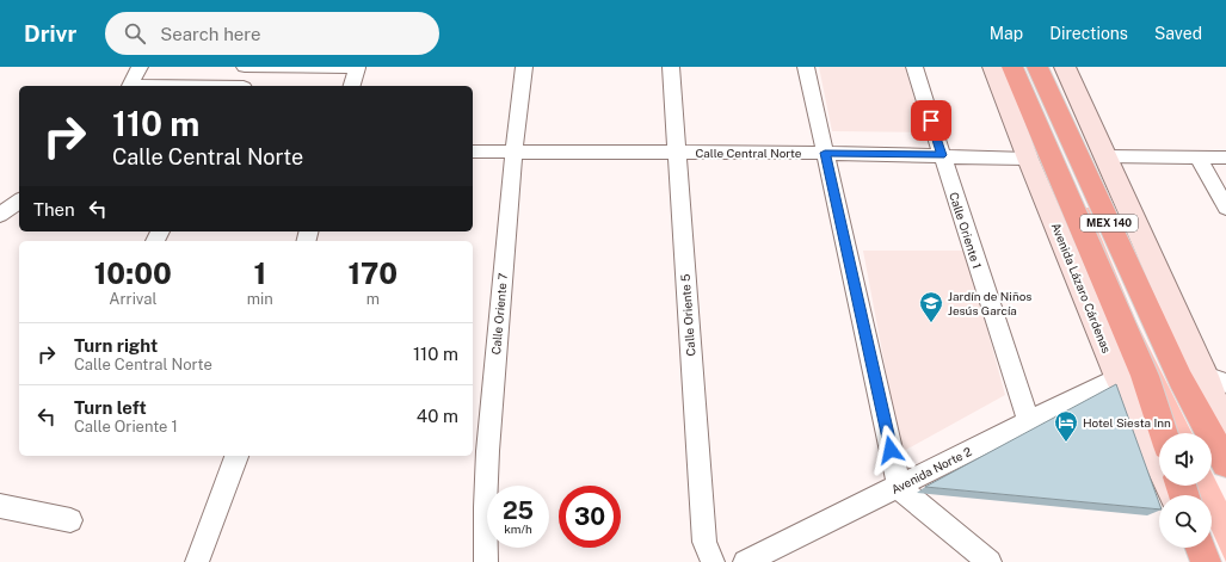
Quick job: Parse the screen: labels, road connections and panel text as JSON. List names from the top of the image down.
{
  "streets": {
    "highway": ["MEX 140", "Avenida Lázaro Cárdenas"],
    "street": [
      "Calle Central Norte",
      "Calle Oriente 1",
      "Calle Oriente 7",
      "Calle Oriente 5",
      "Avenida Norte 2"
    ]
  },
  "crossings": [
    ["Calle Central Norte", "Calle Oriente 1"],
    ["Calle Central Norte", "Avenida Lázaro Cárdenas"],
    ["Calle Central Norte", "Calle Oriente 7"],
    ["Calle Central Norte", "Calle Oriente 5"],
    ["Calle Oriente 1", "Avenida Norte 2"],
    ["Avenida Lázaro Cárdenas", "Avenida Norte 2"]
  ],
  "places": {
    "school or university": ["Jardín de Niños Jesús García"],
    "hotel": ["Hotel Siesta Inn"]
  },
  "page": {
    "header": "Drivr",
    "search": "Search here",
    "nav": ["Map", "Directions", "Saved"],
    "turn": ["110 m", "Calle Central Norte"],
    "then": "Then",
    "eta": [
      "10:00",
      "Arrival",
      "1",
      "min",
      "170",
      "m"
    ],
    "list": [
      {
        "name": "Turn right",
        "note": "Calle Central Norte",
        "value": "110 m"
      },
      {
        "name": "Turn left",
        "note": "Calle Oriente 1",
        "value": "40 m"
      }
    ],
    "speed": "25 km/h",
    "limit": "30"
  }
}
